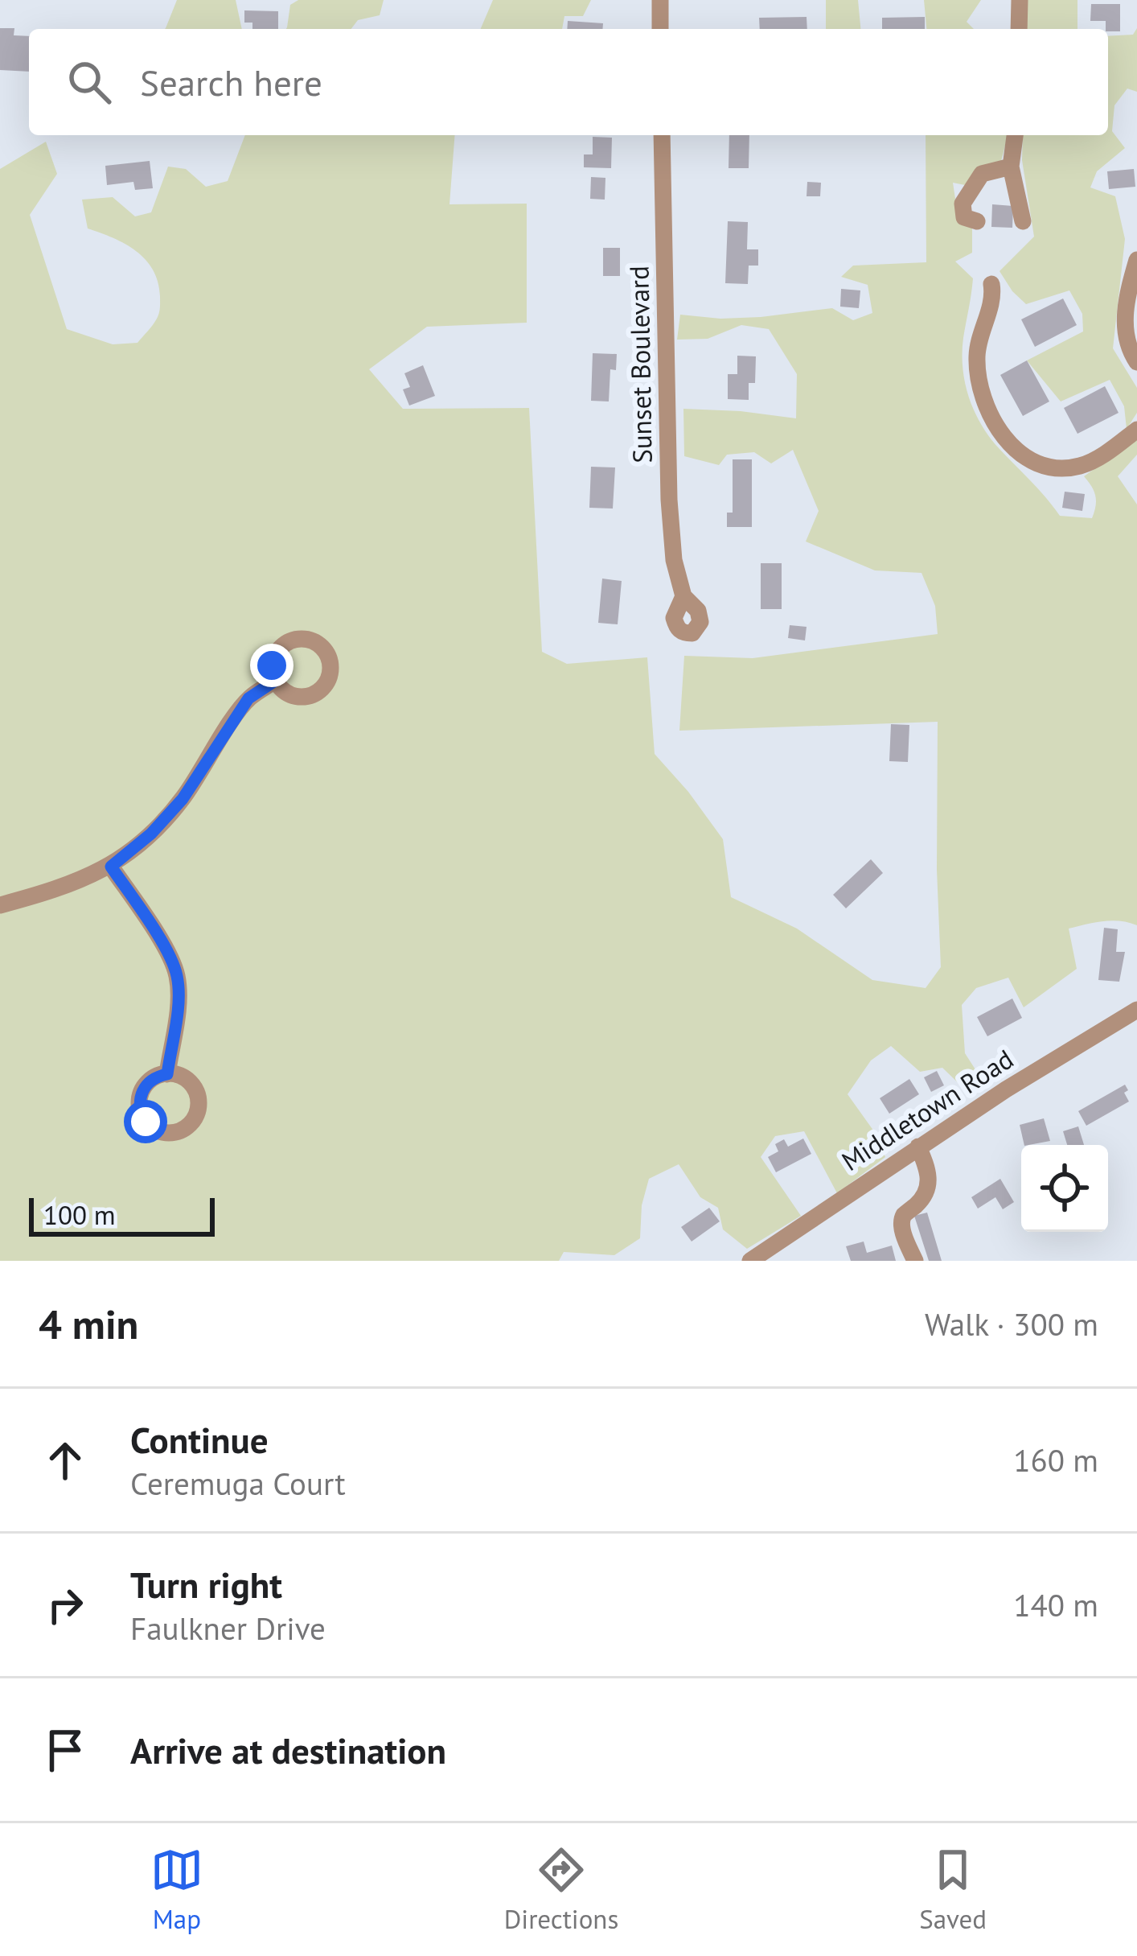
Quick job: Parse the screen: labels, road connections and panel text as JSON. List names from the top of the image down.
{
  "streets": {
    "street": ["Sunset Boulevard", "Middletown Road"]
  },
  "scale_bar": "100 m",
  "page": {
    "search": "Search here",
    "scale": "100 m",
    "heading": ["4 min", "Walk · 300 m"],
    "list": [
      ["Continue", "Ceremuga Court", "160 m"],
      ["Turn right", "Faulkner Drive", "140 m"],
      "Arrive at destination"
    ],
    "nav": ["Map", "Directions", "Saved"]
  }
}
